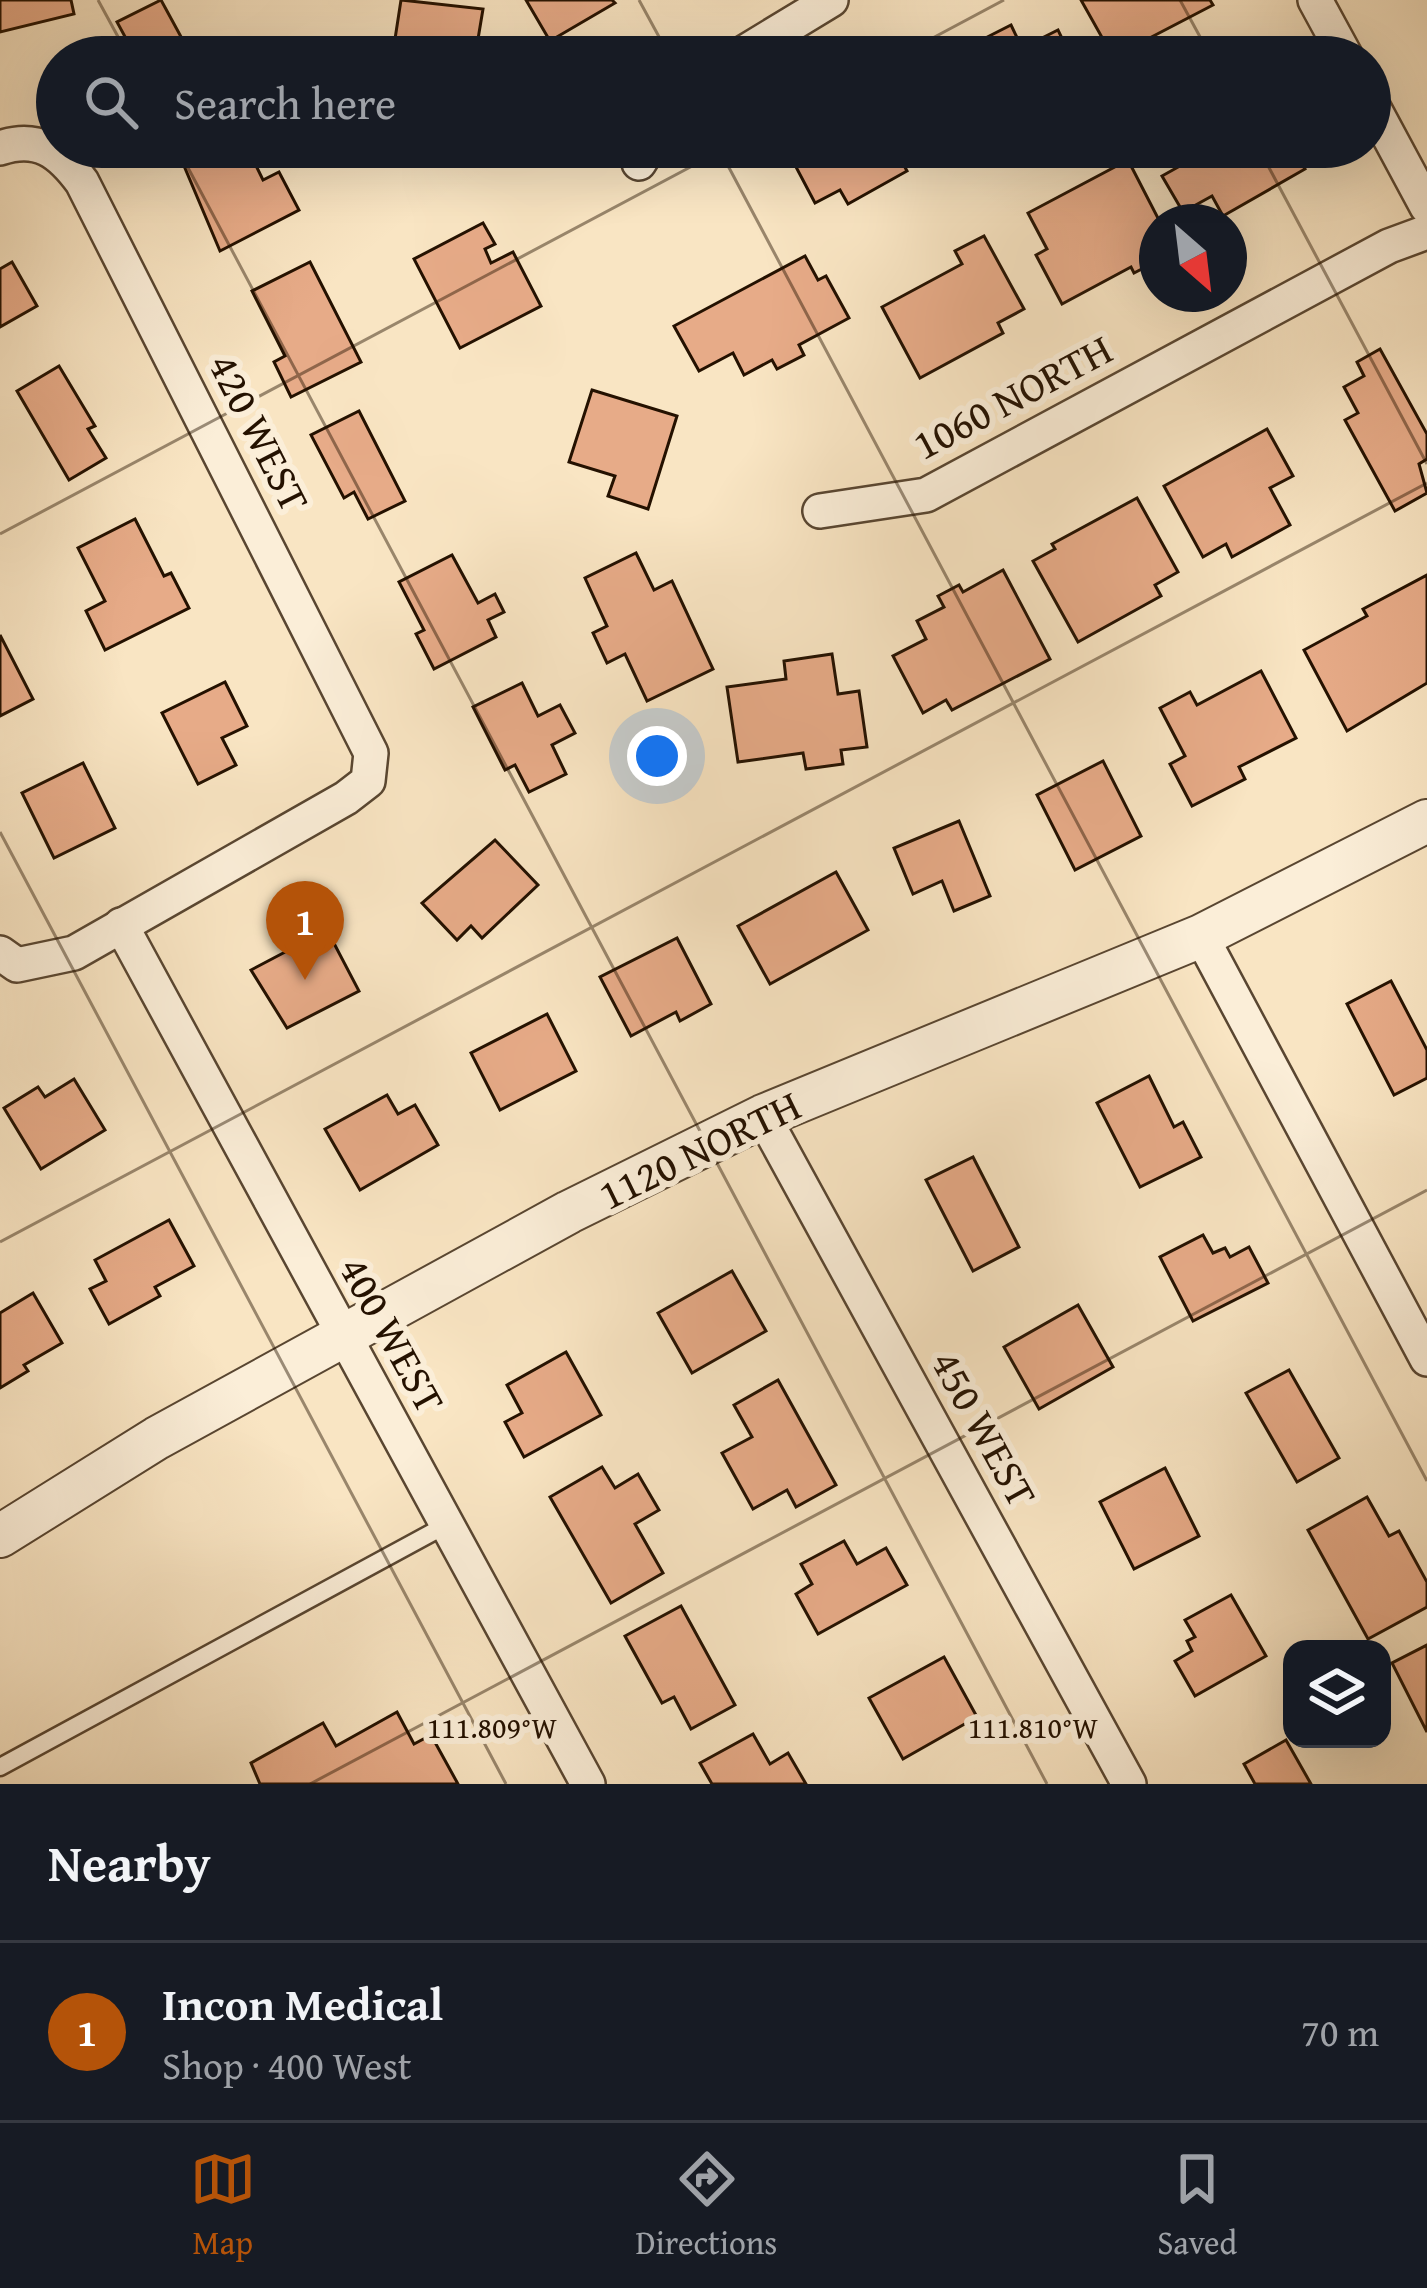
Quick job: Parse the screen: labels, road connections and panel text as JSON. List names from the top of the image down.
{
  "streets": {
    "street": [
      "1060 NORTH",
      "420 WEST",
      "1120 NORTH",
      "400 WEST",
      "450 WEST"
    ]
  },
  "crossings": [
    ["420 WEST", "400 WEST"],
    ["1120 NORTH", "400 WEST"],
    ["1120 NORTH", "450 WEST"]
  ],
  "north": "bottom right",
  "page": {
    "search": "Search here",
    "pins": "1",
    "heading": "Nearby",
    "list": [
      {
        "mark": "1",
        "name": "Incon Medical",
        "note": "Shop · 400 West",
        "value": "70 m"
      }
    ],
    "nav": ["Map", "Directions", "Saved"]
  },
  "coordinates": ["111.809°W", "111.810°W"]
}
